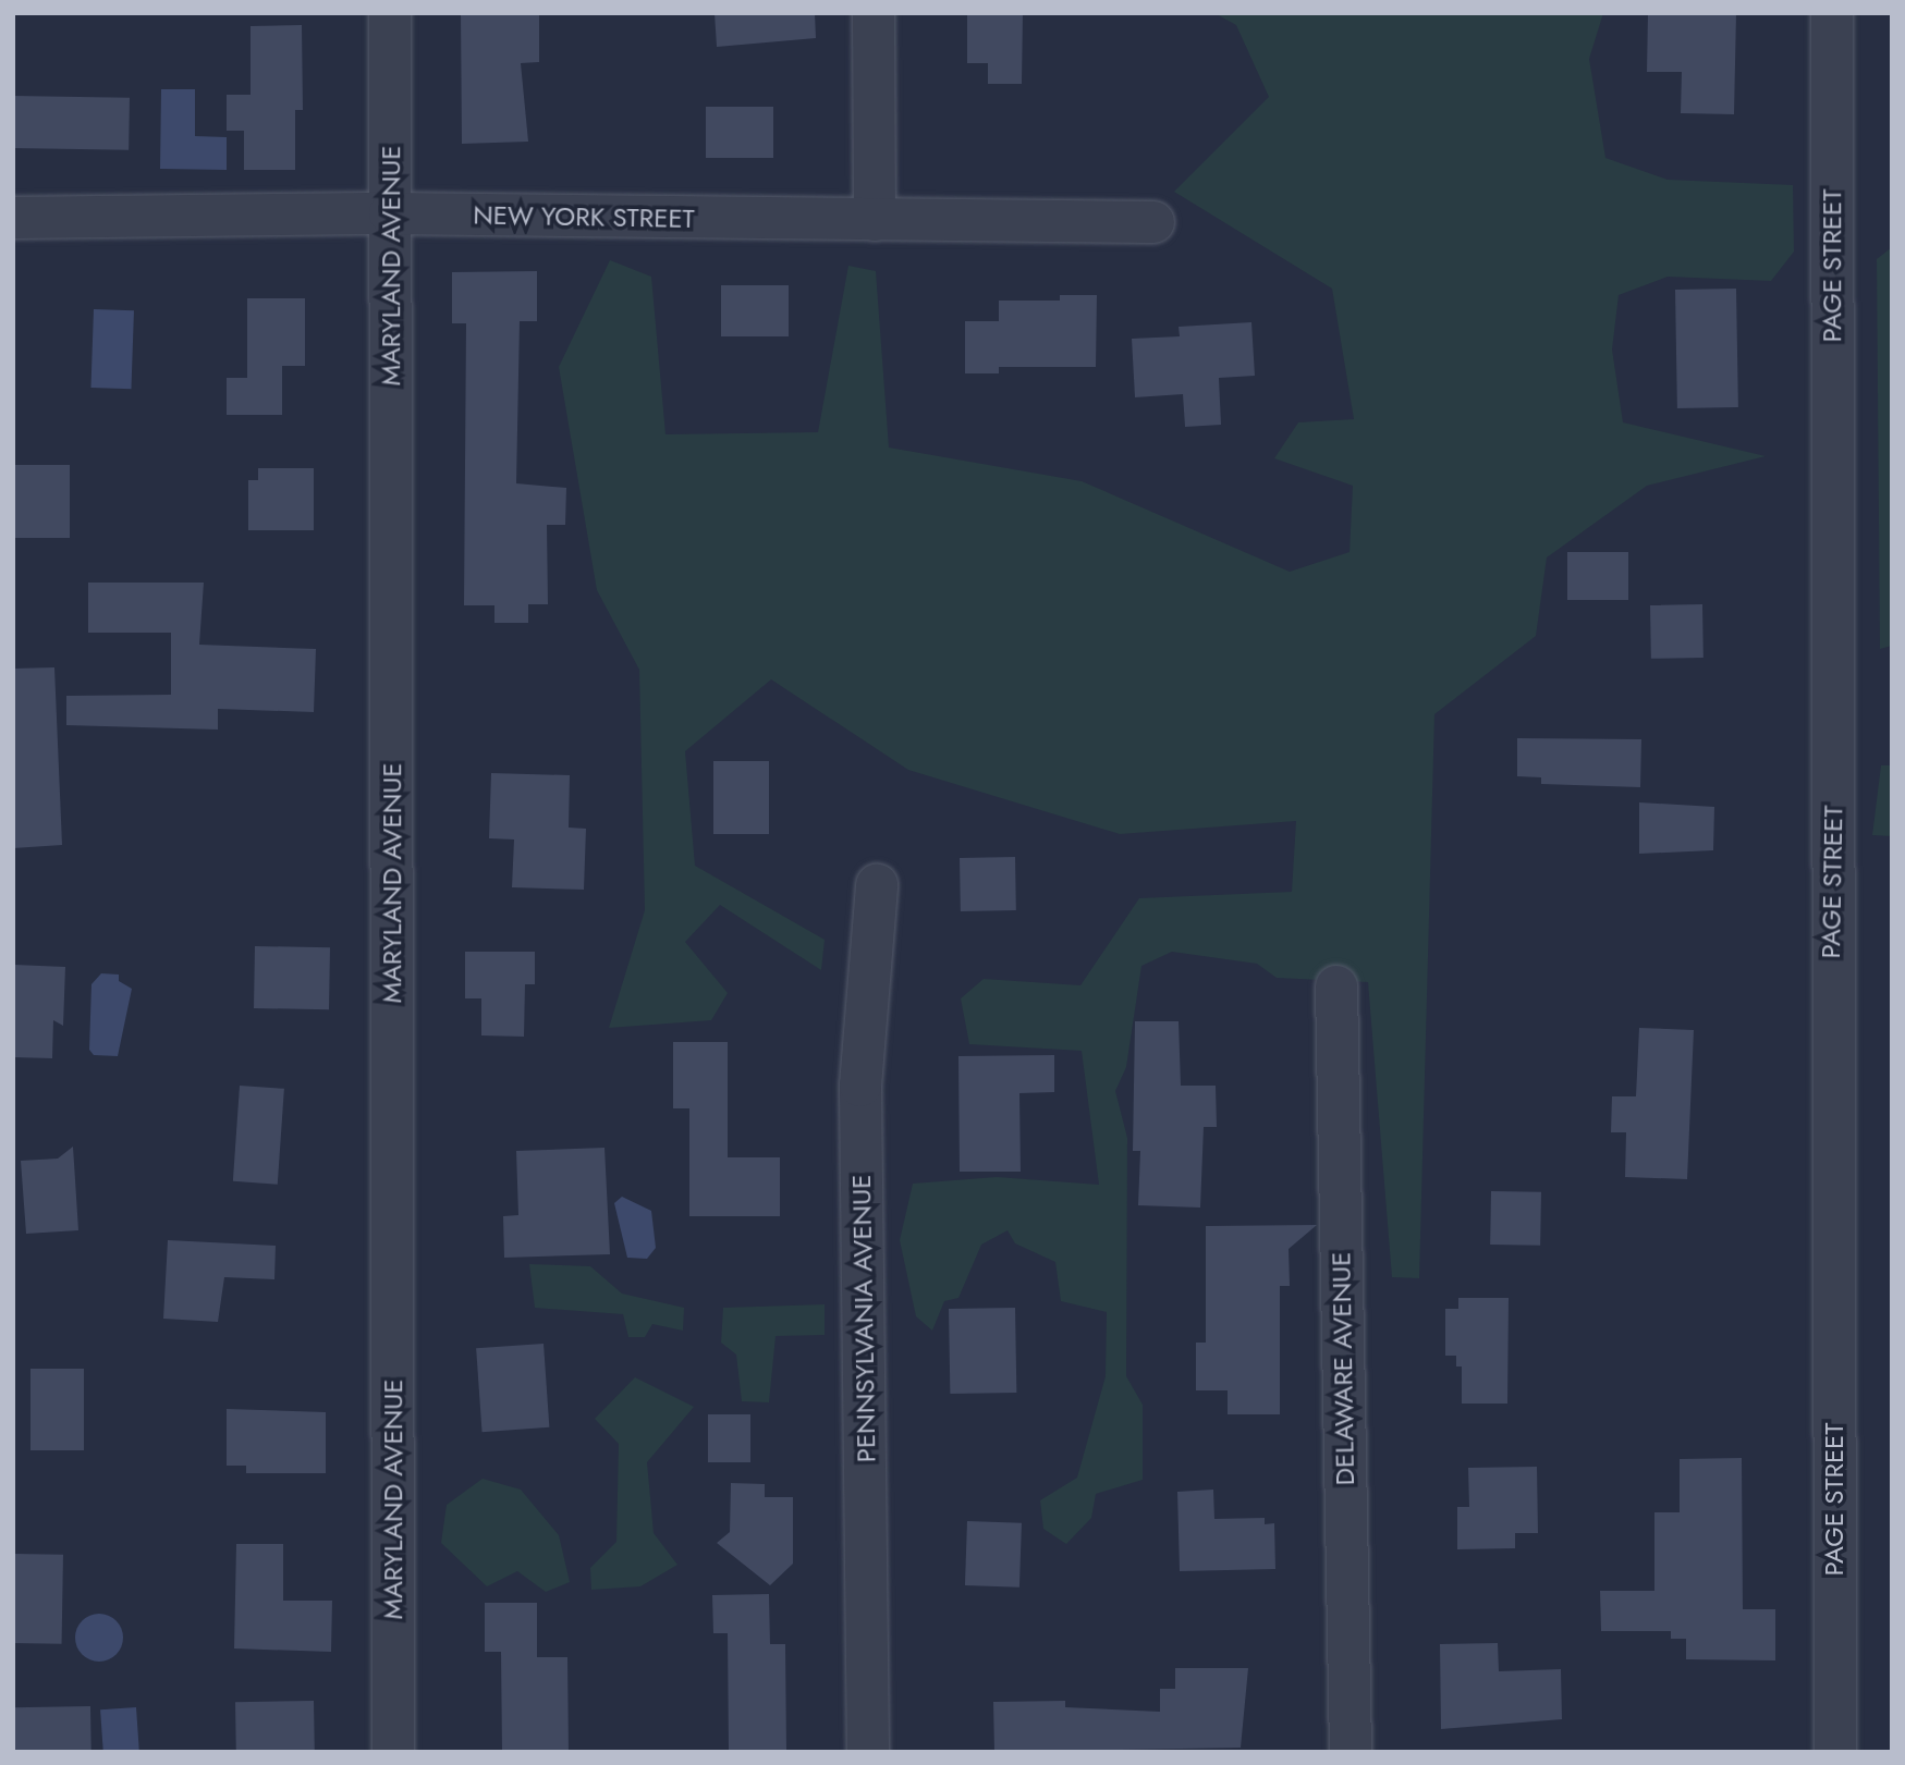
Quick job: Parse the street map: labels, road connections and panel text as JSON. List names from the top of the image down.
{
  "streets": {
    "street": [
      "NEW YORK STREET",
      "MARYLAND AVENUE",
      "PAGE STREET",
      "PENNSYLVANIA AVENUE",
      "DELAWARE AVENUE"
    ]
  },
  "crossings": [
    ["NEW YORK STREET", "MARYLAND AVENUE"]
  ]
}
